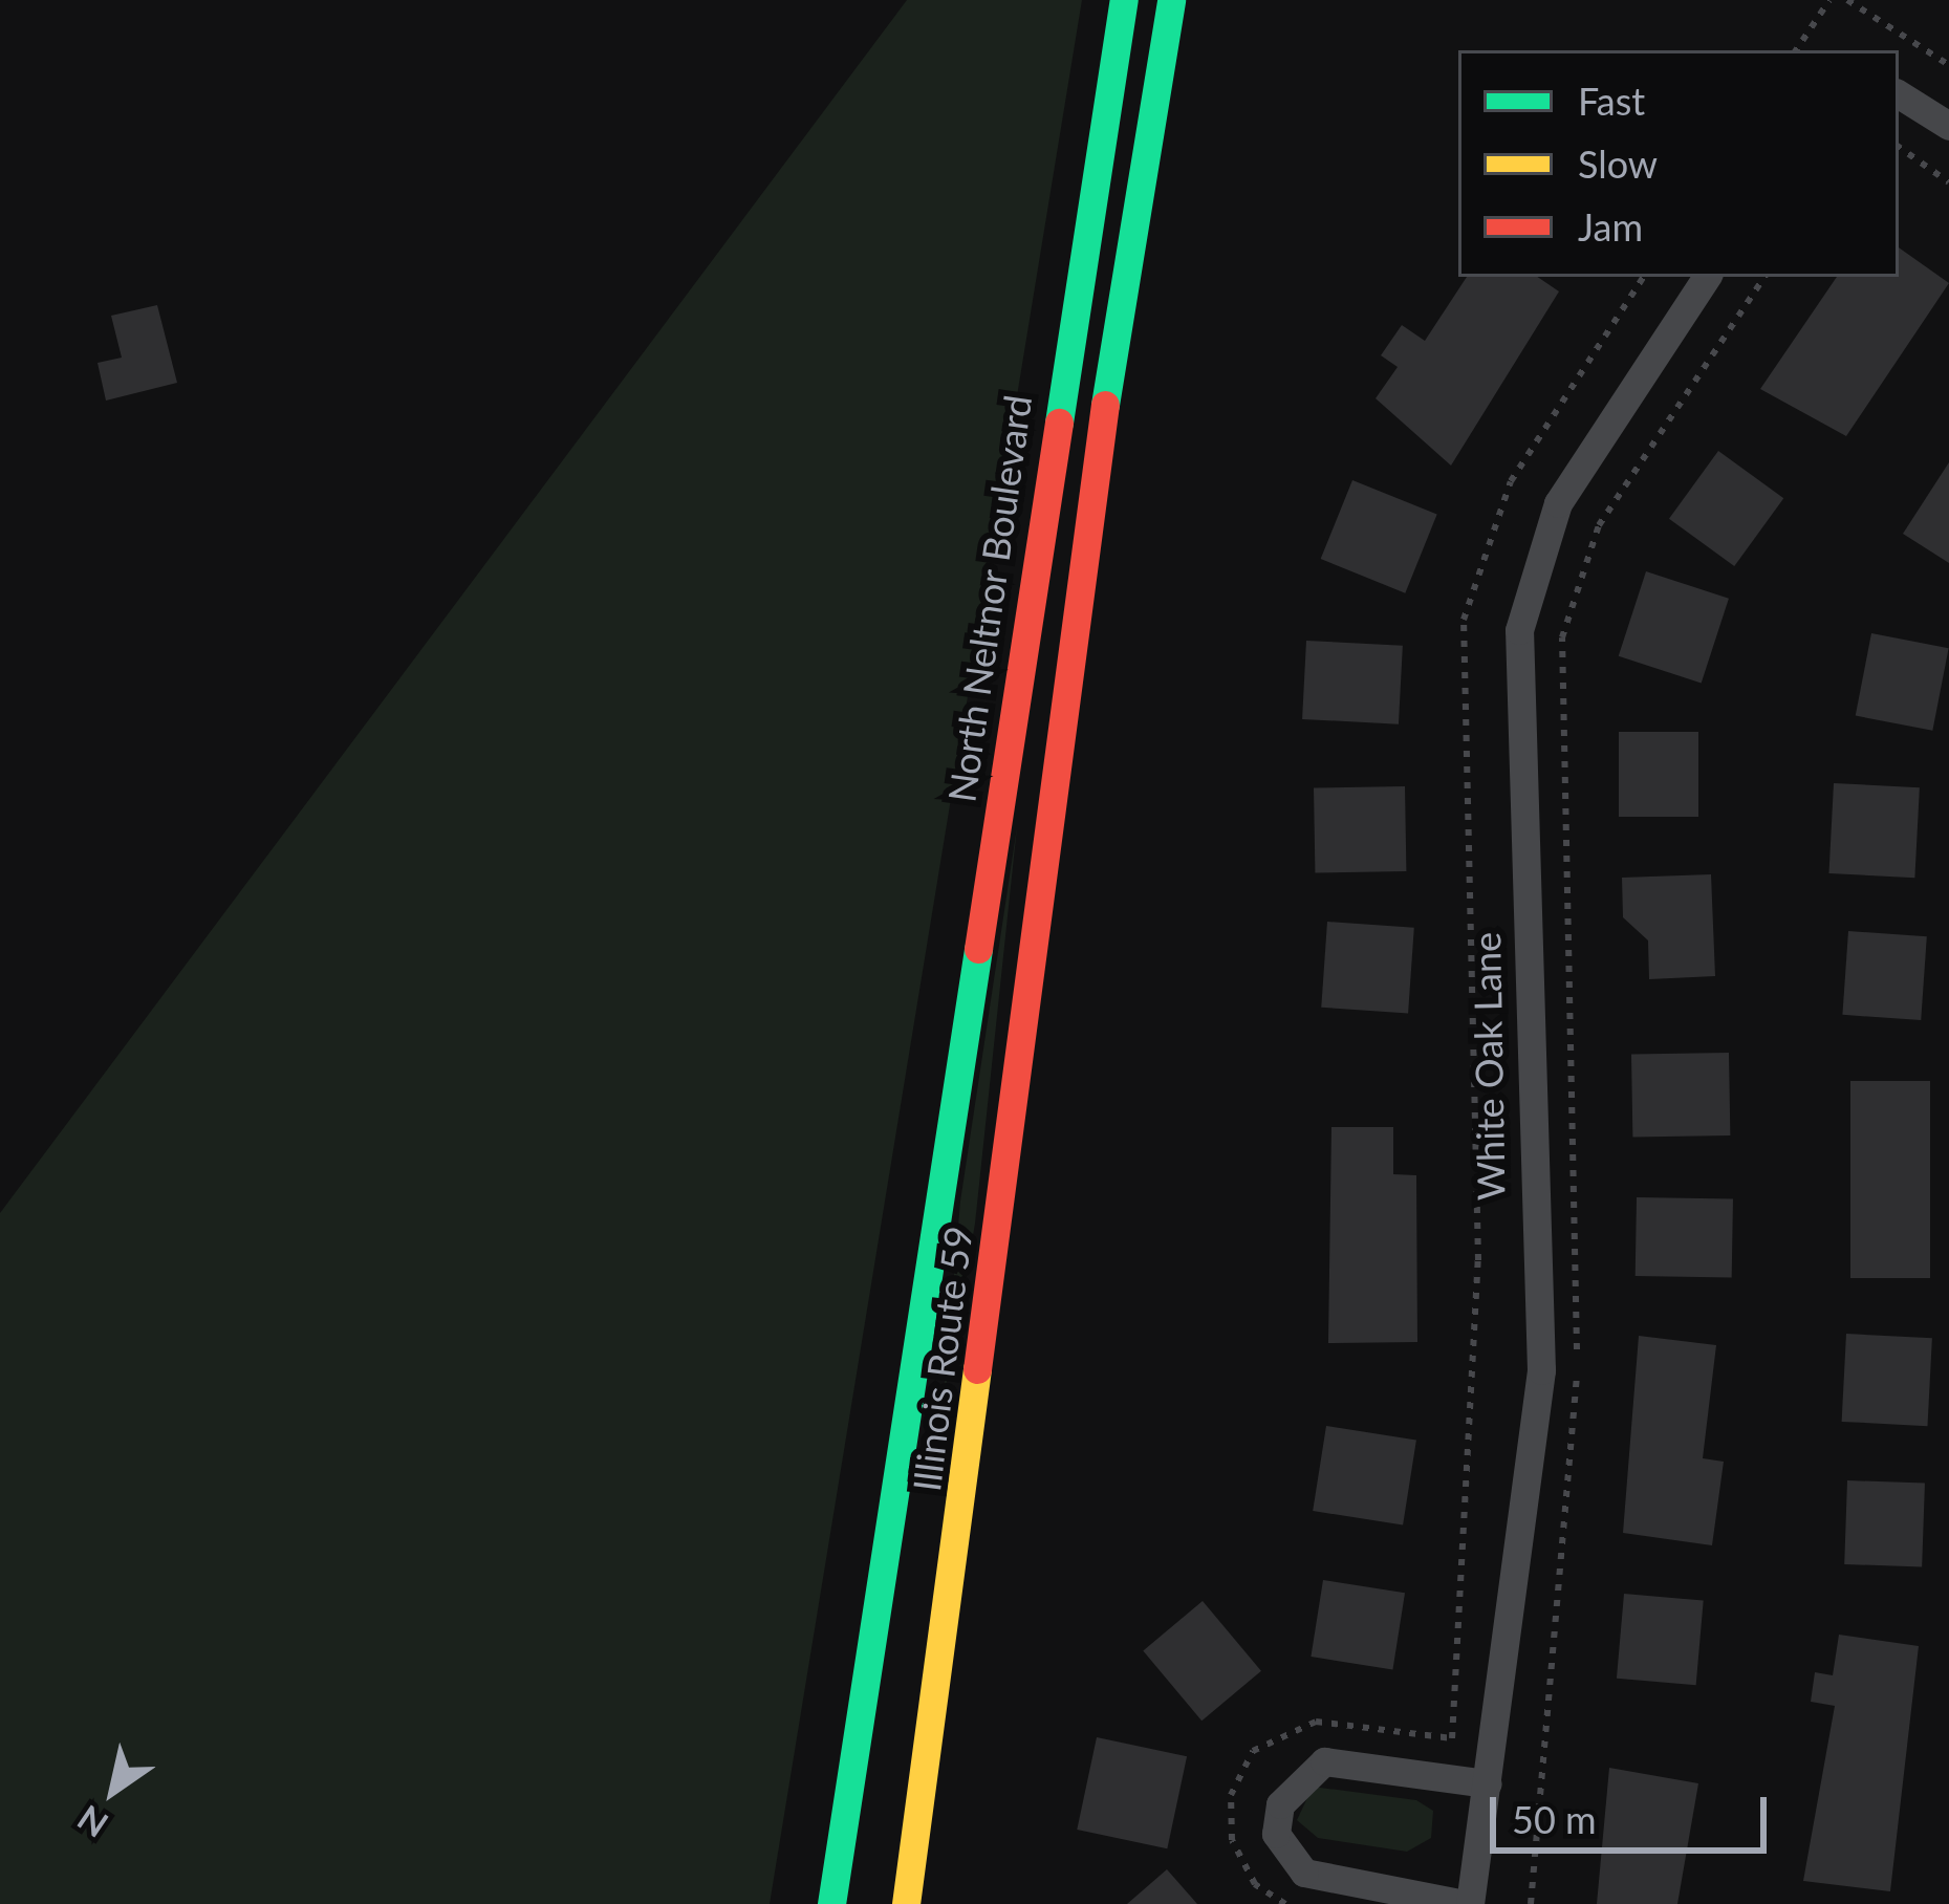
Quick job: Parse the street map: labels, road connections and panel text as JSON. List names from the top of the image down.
{
  "streets": {
    "main road": ["North Neltnor Boulevard", "Illinois Route 59"],
    "street": ["White Oak Lane"]
  },
  "crossings": [
    ["North Neltnor Boulevard", "Illinois Route 59"]
  ],
  "legend": ["Fast", "Slow", "Jam"],
  "scale_bar": "50 m",
  "north": "bottom left"
}
